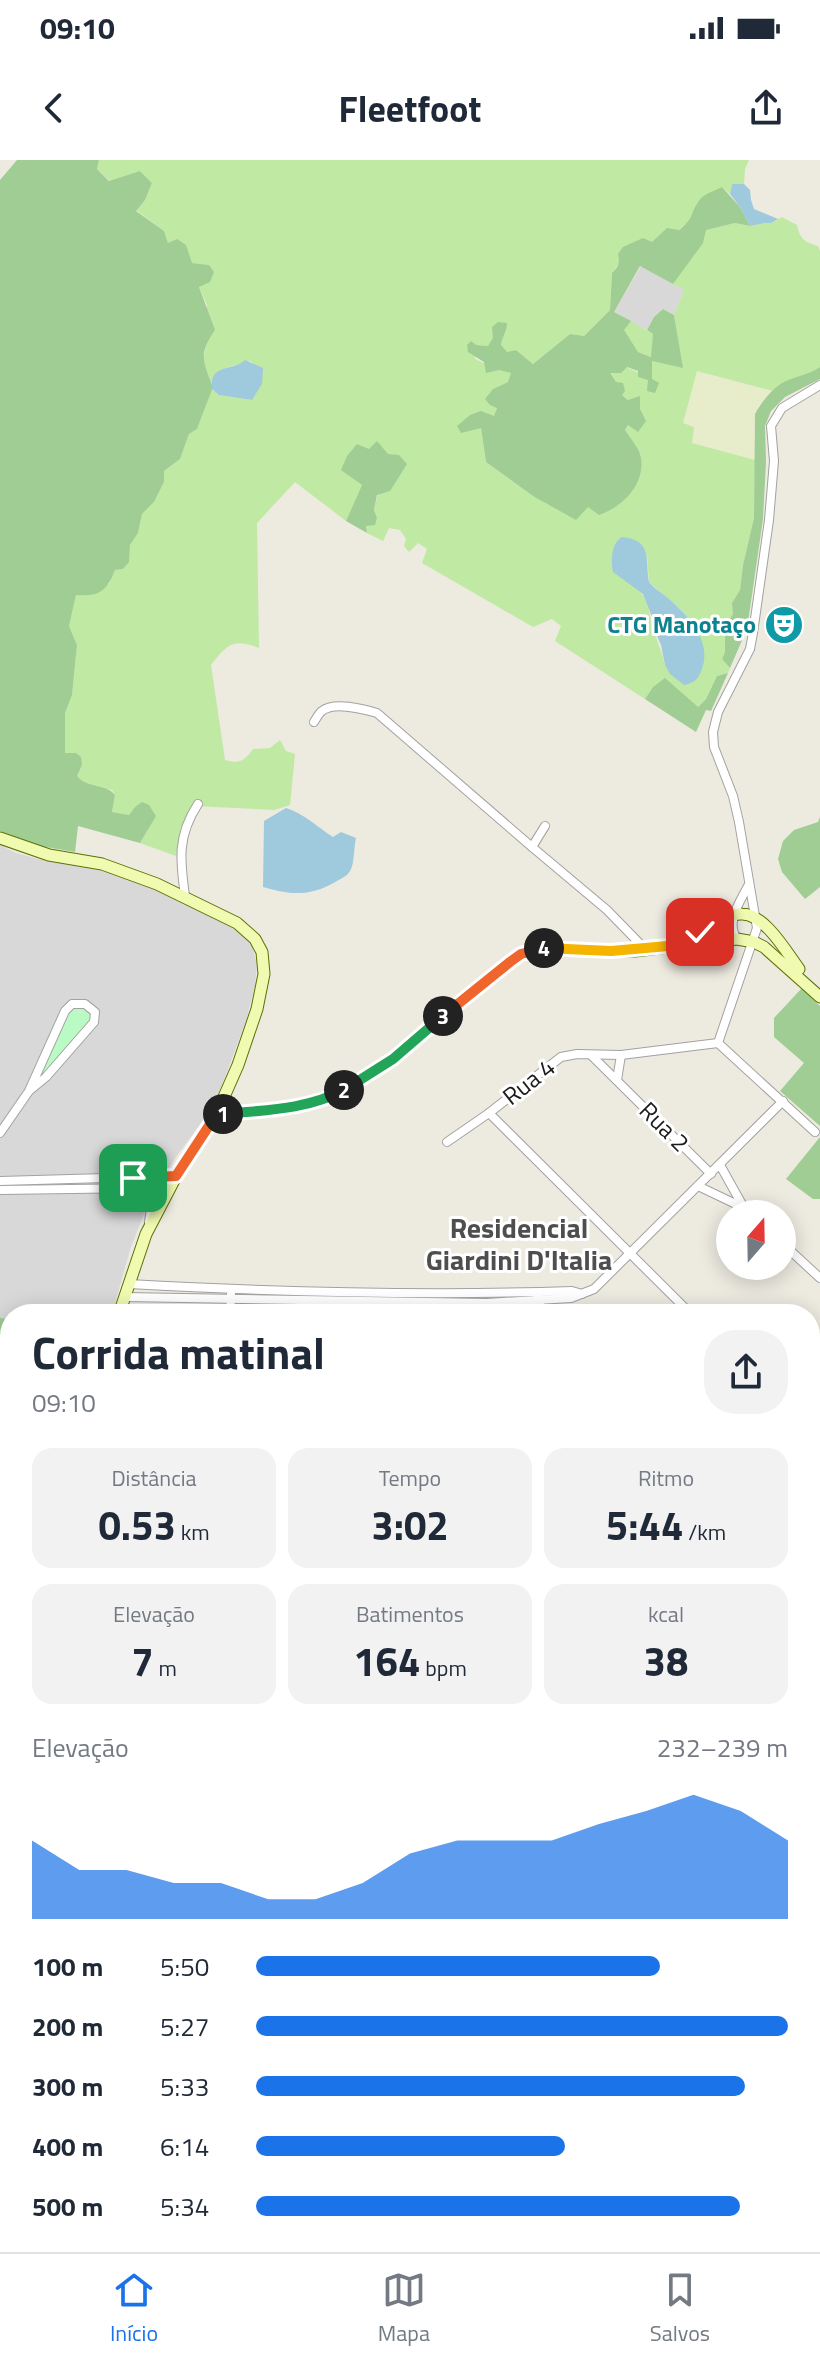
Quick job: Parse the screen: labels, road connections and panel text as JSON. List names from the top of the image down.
{
  "streets": {
    "street": ["Rua 4", "Rua 2"]
  },
  "crossings": [
    ["Rua 4", "Rua 2"]
  ],
  "districts": ["Residencial Giardini D'Italia"],
  "places": {
    "theatre": ["CTG Manotaço"]
  },
  "north": "top",
  "page": {
    "status": "09:10",
    "header": "Fleetfoot",
    "pins": [
      "4",
      "3",
      "2",
      "1"
    ],
    "heading": ["Corrida matinal", "09:10"],
    "stats": [
      ["Distância", "0.53 km"],
      ["Tempo", "3:02"],
      ["Ritmo", "5:44 /km"],
      ["Elevação", "7 m"],
      ["Batimentos", "164 bpm"],
      ["kcal", "38"]
    ],
    "chart": ["Elevação", "232–239 m"],
    "list": [
      {
        "name": "100 m",
        "note": "5:50"
      },
      {
        "name": "200 m",
        "note": "5:27"
      },
      {
        "name": "300 m",
        "note": "5:33"
      },
      {
        "name": "400 m",
        "note": "6:14"
      },
      {
        "name": "500 m",
        "note": "5:34"
      }
    ],
    "tabs": ["Início", "Mapa", "Salvos"]
  }
}
